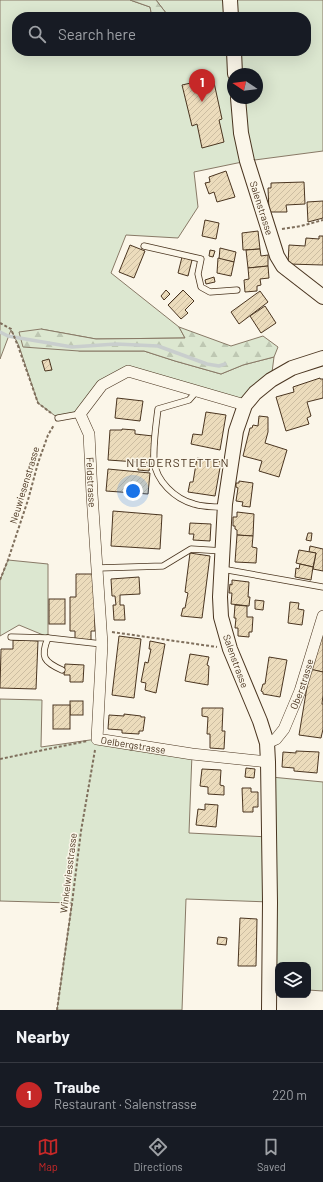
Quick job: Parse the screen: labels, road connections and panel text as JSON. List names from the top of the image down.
{
  "streets": {
    "street": [
      "Salenstrasse",
      "Feldstrasse",
      "Oberstrasse",
      "Oelbergstrasse"
    ],
    "path": ["Neuwiesenstrasse", "Winkelwiesstrasse"]
  },
  "crossings": [
    ["Salenstrasse", "Oberstrasse"],
    ["Salenstrasse", "Oelbergstrasse"],
    ["Feldstrasse", "Oelbergstrasse"],
    ["Feldstrasse", "Winkelwiesstrasse"],
    ["Oelbergstrasse", "Winkelwiesstrasse"]
  ],
  "districts": ["NIEDERSTETTEN"],
  "north": "left",
  "page": {
    "search": "Search here",
    "pins": "1",
    "heading": "Nearby",
    "list": [
      {
        "mark": "1",
        "name": "Traube",
        "note": "Restaurant · Salenstrasse",
        "value": "220 m"
      }
    ],
    "nav": ["Map", "Directions", "Saved"]
  }
}
